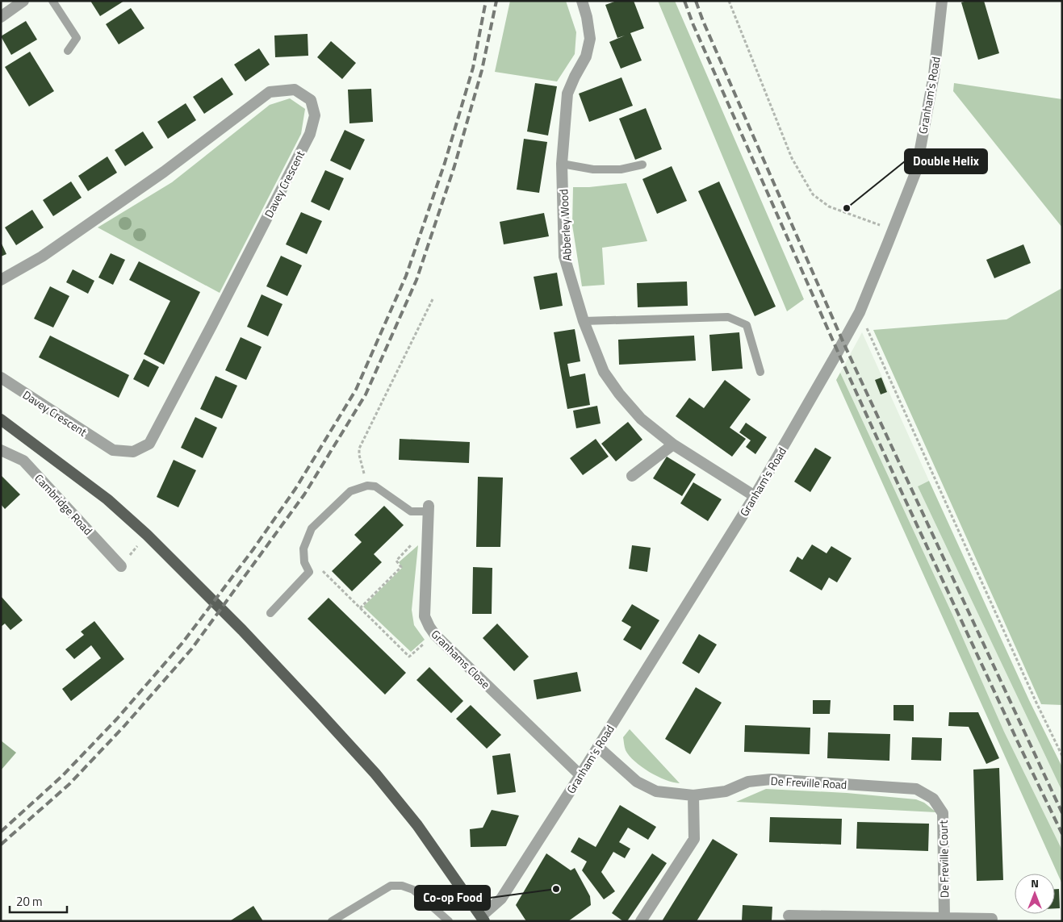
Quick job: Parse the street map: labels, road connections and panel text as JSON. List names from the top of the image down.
{
  "streets": {
    "street": [
      "Granham's Road",
      "Davey Crescent",
      "Abberley Wood",
      "Cambridge Road",
      "Granhams Close",
      "De Freville Road",
      "De Freville Court"
    ]
  },
  "crossings": [
    ["Granham's Road", "Abberley Wood"],
    ["Granham's Road", "Granhams Close"],
    ["Granham's Road", "De Freville Road"],
    ["De Freville Road", "De Freville Court"]
  ],
  "places": ["Double Helix", "Co-op Food"],
  "scale_bar": "20 m",
  "north": "top"
}
